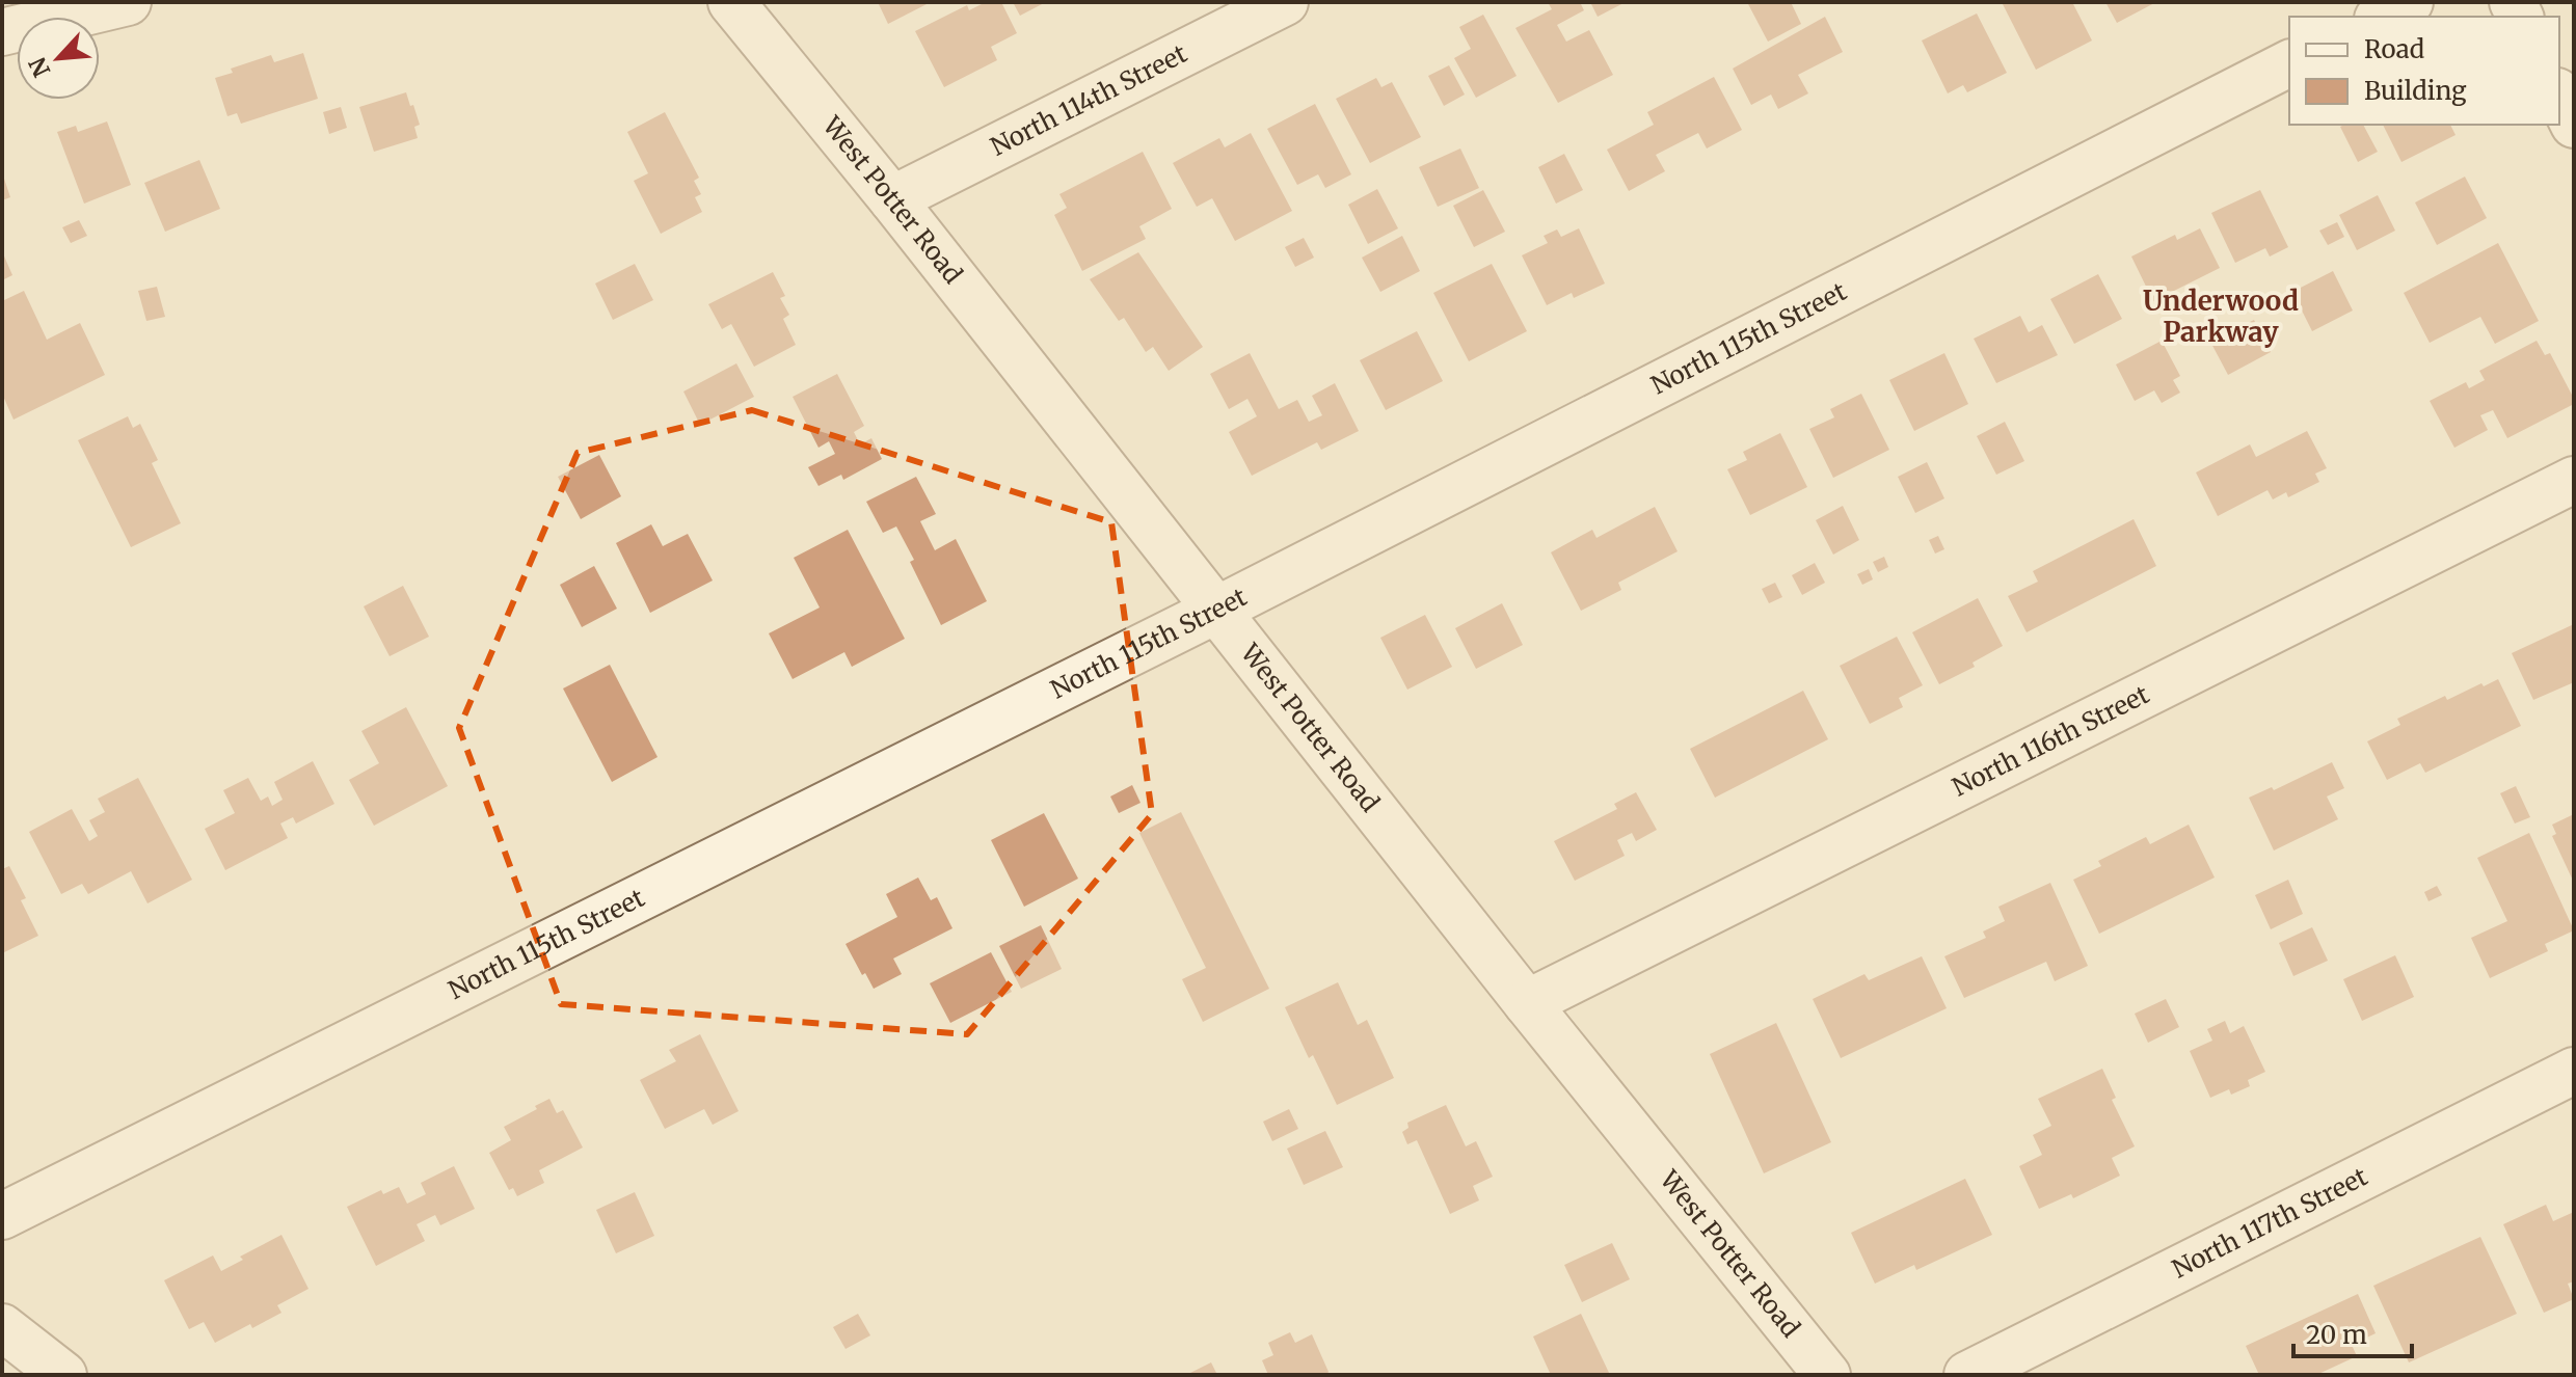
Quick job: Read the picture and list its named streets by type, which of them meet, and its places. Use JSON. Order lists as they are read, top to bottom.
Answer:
{
  "streets": {
    "street": [
      "North 114th Street",
      "West Potter Road",
      "North 115th Street",
      "North 116th Street",
      "North 117th Street"
    ]
  },
  "crossings": [
    ["North 114th Street", "West Potter Road"],
    ["West Potter Road", "North 115th Street"],
    ["West Potter Road", "North 116th Street"]
  ],
  "districts": ["Underwood Parkway"],
  "legend": ["Road", "Building"],
  "scale_bar": "20 m",
  "north": "bottom left"
}
